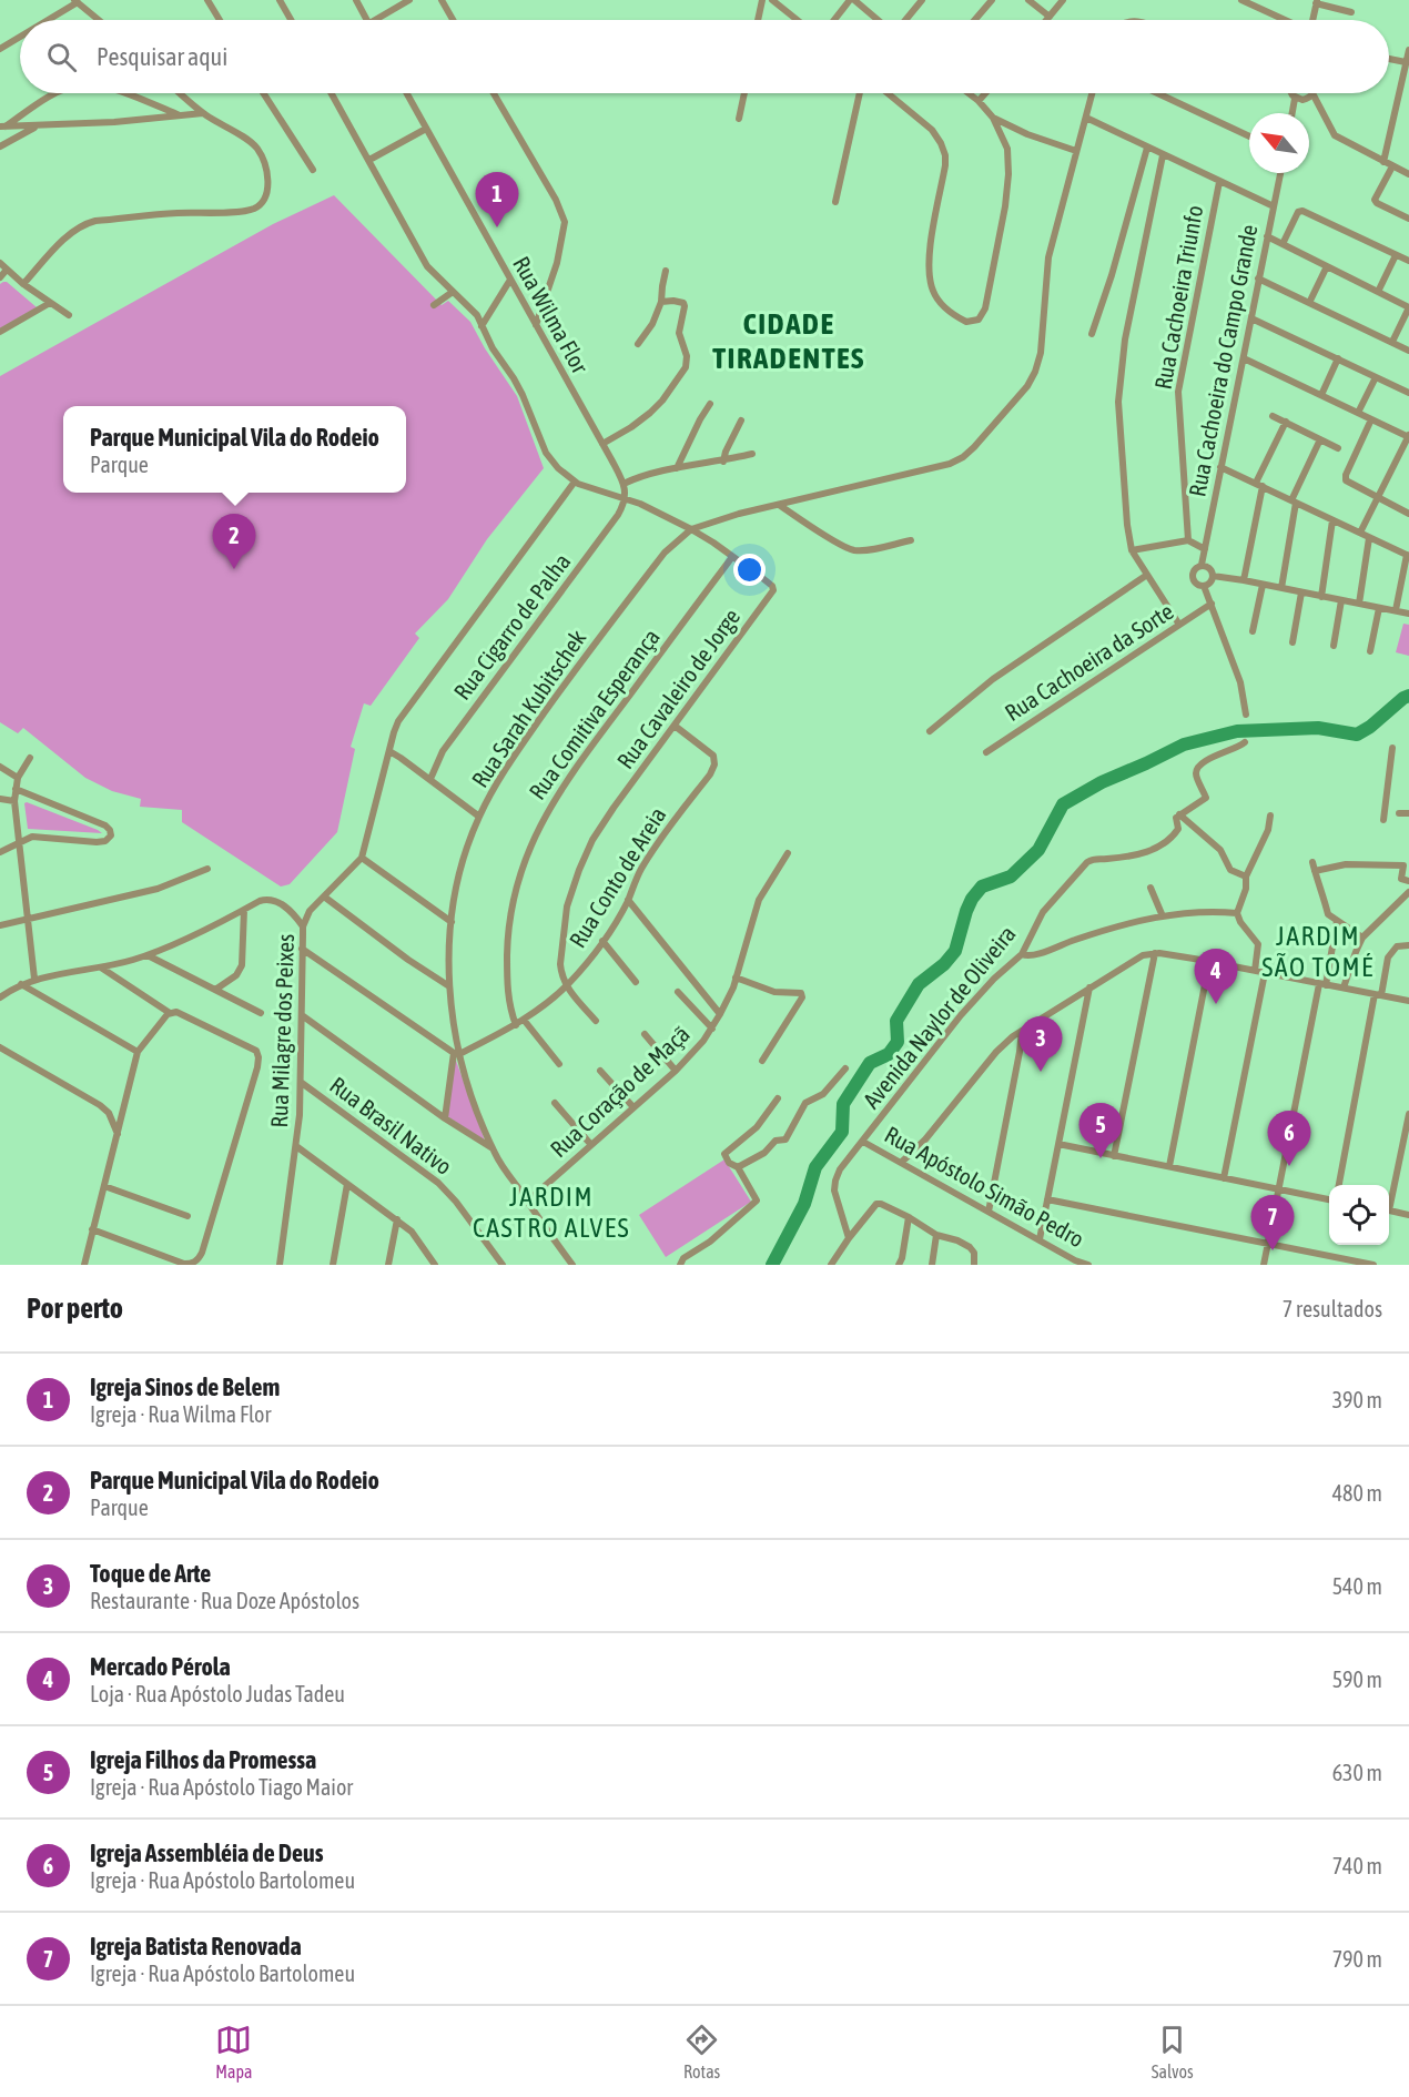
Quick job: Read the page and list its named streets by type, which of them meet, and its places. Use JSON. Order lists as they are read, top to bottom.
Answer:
{
  "streets": {
    "street": [
      "Rua Cachoeira Triunfo",
      "Rua Wilma Flor",
      "Rua Cachoeira do Campo Grande",
      "Rua Cigarro de Palha",
      "Rua Cachoeira da Sorte",
      "Rua Cavaleiro de Jorge",
      "Rua Sarah Kubitschek",
      "Rua Comitiva Esperança",
      "Rua Conto de Areia",
      "Avenida Naylor de Oliveira",
      "Rua Milagre dos Peixes",
      "Rua Coração de Maçã",
      "Rua Brasil Nativo",
      "Rua Apóstolo Simão Pedro"
    ]
  },
  "crossings": [
    ["Rua Wilma Flor", "Rua Cigarro de Palha"],
    ["Rua Wilma Flor", "Rua Cavaleiro de Jorge"],
    ["Rua Cigarro de Palha", "Rua Cavaleiro de Jorge"],
    ["Rua Cavaleiro de Jorge", "Rua Sarah Kubitschek"],
    ["Rua Cavaleiro de Jorge", "Rua Comitiva Esperança"],
    ["Rua Cavaleiro de Jorge", "Rua Conto de Areia"],
    ["Rua Cavaleiro de Jorge", "Rua Milagre dos Peixes"],
    ["Rua Sarah Kubitschek", "Rua Conto de Areia"],
    ["Rua Sarah Kubitschek", "Rua Coração de Maçã"],
    ["Rua Comitiva Esperança", "Rua Conto de Areia"],
    ["Avenida Naylor de Oliveira", "Rua Apóstolo Simão Pedro"],
    ["Rua Milagre dos Peixes", "Rua Brasil Nativo"]
  ],
  "districts": ["CIDADE TIRADENTES", "JARDIM SÃO TOMÉ", "JARDIM CASTRO ALVES"],
  "north": "top left",
  "page": {
    "search": "Pesquisar aqui",
    "pins": [
      "1",
      "2",
      "4",
      "3",
      "5",
      "6",
      "7"
    ],
    "popup": ["Parque Municipal Vila do Rodeio", "Parque"],
    "heading": ["Por perto", "7 resultados"],
    "list": [
      {
        "mark": "1",
        "name": "Igreja Sinos de Belem",
        "note": "Igreja · Rua Wilma Flor",
        "value": "390 m"
      },
      {
        "mark": "2",
        "name": "Parque Municipal Vila do Rodeio",
        "note": "Parque",
        "value": "480 m"
      },
      {
        "mark": "3",
        "name": "Toque de Arte",
        "note": "Restaurante · Rua Doze Apóstolos",
        "value": "540 m"
      },
      {
        "mark": "4",
        "name": "Mercado Pérola",
        "note": "Loja · Rua Apóstolo Judas Tadeu",
        "value": "590 m"
      },
      {
        "mark": "5",
        "name": "Igreja Filhos da Promessa",
        "note": "Igreja · Rua Apóstolo Tiago Maior",
        "value": "630 m"
      },
      {
        "mark": "6",
        "name": "Igreja Assembléia de Deus",
        "note": "Igreja · Rua Apóstolo Bartolomeu",
        "value": "740 m"
      },
      {
        "mark": "7",
        "name": "Igreja Batista Renovada",
        "note": "Igreja · Rua Apóstolo Bartolomeu",
        "value": "790 m"
      }
    ],
    "nav": ["Mapa", "Rotas", "Salvos"]
  }
}
